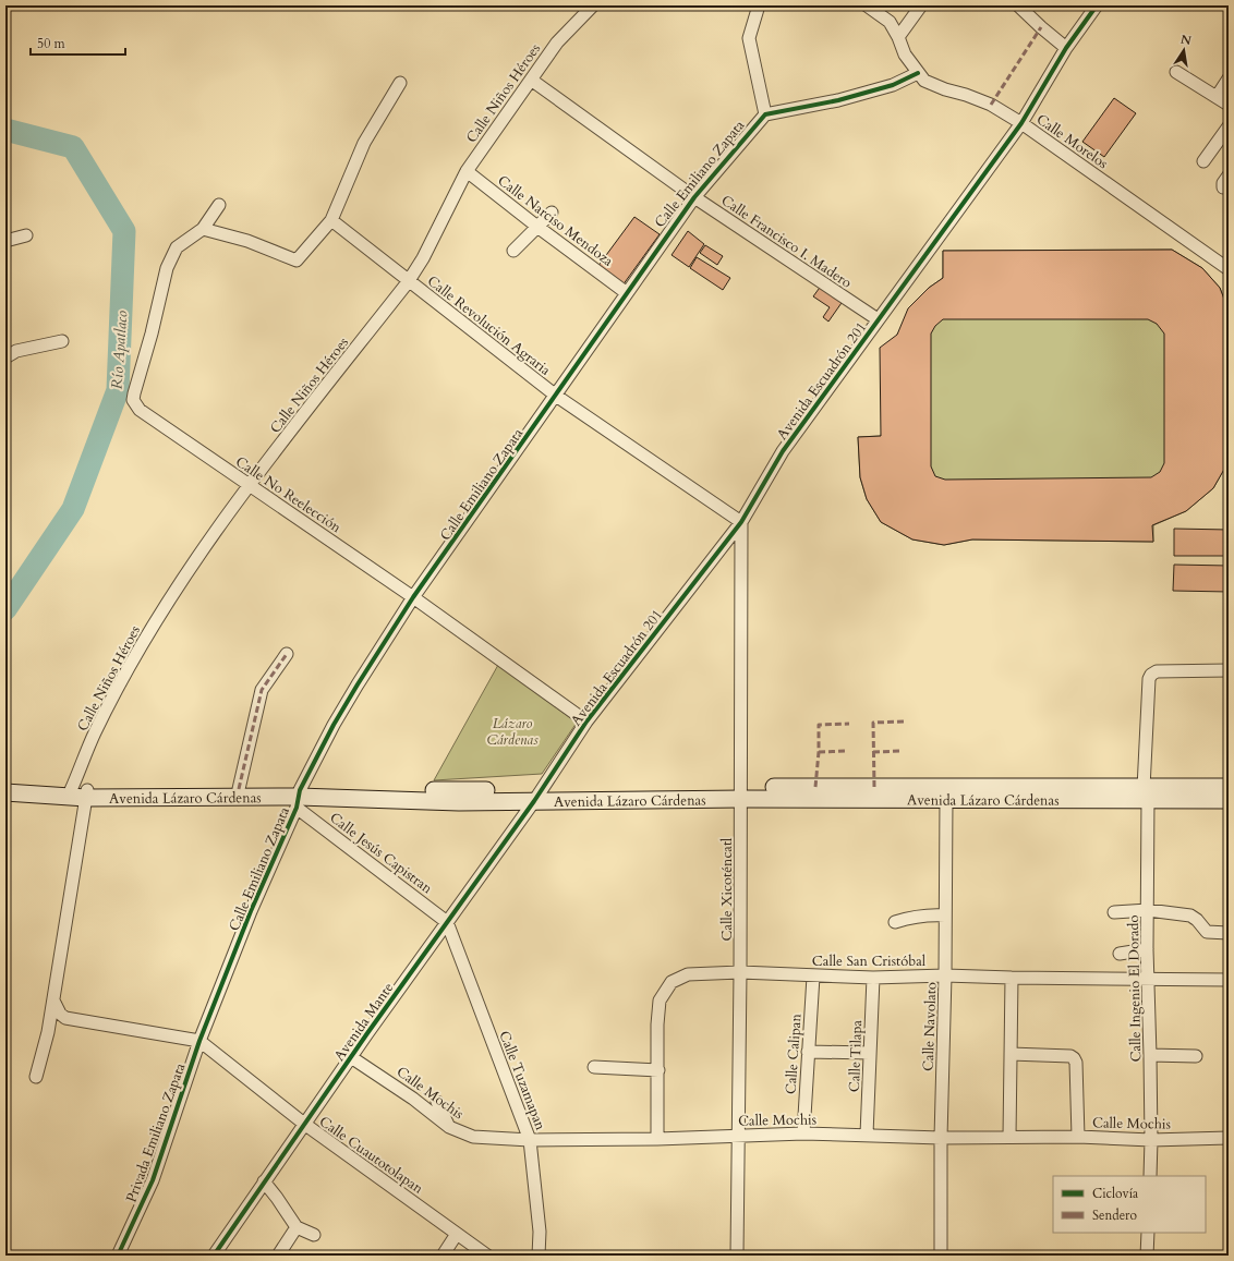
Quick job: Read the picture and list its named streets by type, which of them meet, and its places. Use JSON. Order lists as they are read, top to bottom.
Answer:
{
  "streets": {
    "main road": ["Avenida Lázaro Cárdenas"],
    "street": [
      "Calle Niños Héroes",
      "Calle Morelos",
      "Calle Emiliano Zapata",
      "Calle Narciso Mendoza",
      "Calle Francisco I. Madero",
      "Calle Revolución Agraria",
      "Avenida Escuadrón 201",
      "Calle No Reelección",
      "Calle Jesús Capistran",
      "Calle Xicoténcatl",
      "Calle San Cristóbal",
      "Calle Ingenio El Dorado",
      "Avenida Mante",
      "Calle Navolato",
      "Calle Calipan",
      "Calle Tilapa",
      "Calle Tuzamapan",
      "Calle Mochis",
      "Privada Emiliano Zapata",
      "Calle Cuautotolapan"
    ]
  },
  "crossings": [
    ["Calle Niños Héroes", "Calle Narciso Mendoza"],
    ["Calle Niños Héroes", "Calle Francisco I. Madero"],
    ["Calle Niños Héroes", "Calle Revolución Agraria"],
    ["Calle Niños Héroes", "Calle No Reelección"],
    ["Calle Niños Héroes", "Avenida Lázaro Cárdenas"],
    ["Calle Niños Héroes", "Calle Cuautotolapan"],
    ["Calle Morelos", "Avenida Escuadrón 201"],
    ["Calle Emiliano Zapata", "Calle Narciso Mendoza"],
    ["Calle Emiliano Zapata", "Calle Francisco I. Madero"],
    ["Calle Emiliano Zapata", "Calle Revolución Agraria"],
    ["Calle Emiliano Zapata", "Calle No Reelección"],
    ["Calle Emiliano Zapata", "Avenida Lázaro Cárdenas"],
    ["Calle Emiliano Zapata", "Calle Jesús Capistran"],
    ["Calle Emiliano Zapata", "Privada Emiliano Zapata"],
    ["Calle Emiliano Zapata", "Calle Cuautotolapan"],
    ["Calle Francisco I. Madero", "Avenida Escuadrón 201"],
    ["Calle Revolución Agraria", "Avenida Escuadrón 201"],
    ["Calle Revolución Agraria", "Calle Xicoténcatl"],
    ["Avenida Escuadrón 201", "Calle No Reelección"],
    ["Avenida Escuadrón 201", "Avenida Lázaro Cárdenas"],
    ["Avenida Escuadrón 201", "Calle Xicoténcatl"],
    ["Avenida Escuadrón 201", "Avenida Mante"],
    ["Avenida Lázaro Cárdenas", "Calle Jesús Capistran"],
    ["Avenida Lázaro Cárdenas", "Calle Xicoténcatl"],
    ["Avenida Lázaro Cárdenas", "Calle Ingenio El Dorado"],
    ["Avenida Lázaro Cárdenas", "Avenida Mante"],
    ["Avenida Lázaro Cárdenas", "Calle Navolato"],
    ["Calle Jesús Capistran", "Avenida Mante"],
    ["Calle Jesús Capistran", "Calle Tuzamapan"],
    ["Calle Xicoténcatl", "Calle San Cristóbal"],
    ["Calle Xicoténcatl", "Calle Mochis"],
    ["Calle San Cristóbal", "Calle Ingenio El Dorado"],
    ["Calle San Cristóbal", "Calle Navolato"],
    ["Calle San Cristóbal", "Calle Calipan"],
    ["Calle San Cristóbal", "Calle Tilapa"],
    ["Calle San Cristóbal", "Calle Mochis"],
    ["Calle Ingenio El Dorado", "Calle Mochis"],
    ["Avenida Mante", "Calle Tuzamapan"],
    ["Avenida Mante", "Calle Mochis"],
    ["Avenida Mante", "Calle Cuautotolapan"],
    ["Calle Navolato", "Calle Mochis"],
    ["Calle Calipan", "Calle Mochis"],
    ["Calle Tilapa", "Calle Mochis"],
    ["Calle Tuzamapan", "Calle Mochis"],
    ["Privada Emiliano Zapata", "Calle Cuautotolapan"]
  ],
  "water": ["Río Apatlaco"],
  "parks": ["Lázaro Cárdenas"],
  "legend": ["Ciclovía", "Sendero"],
  "scale_bar": "50 m",
  "north": "top"
}
